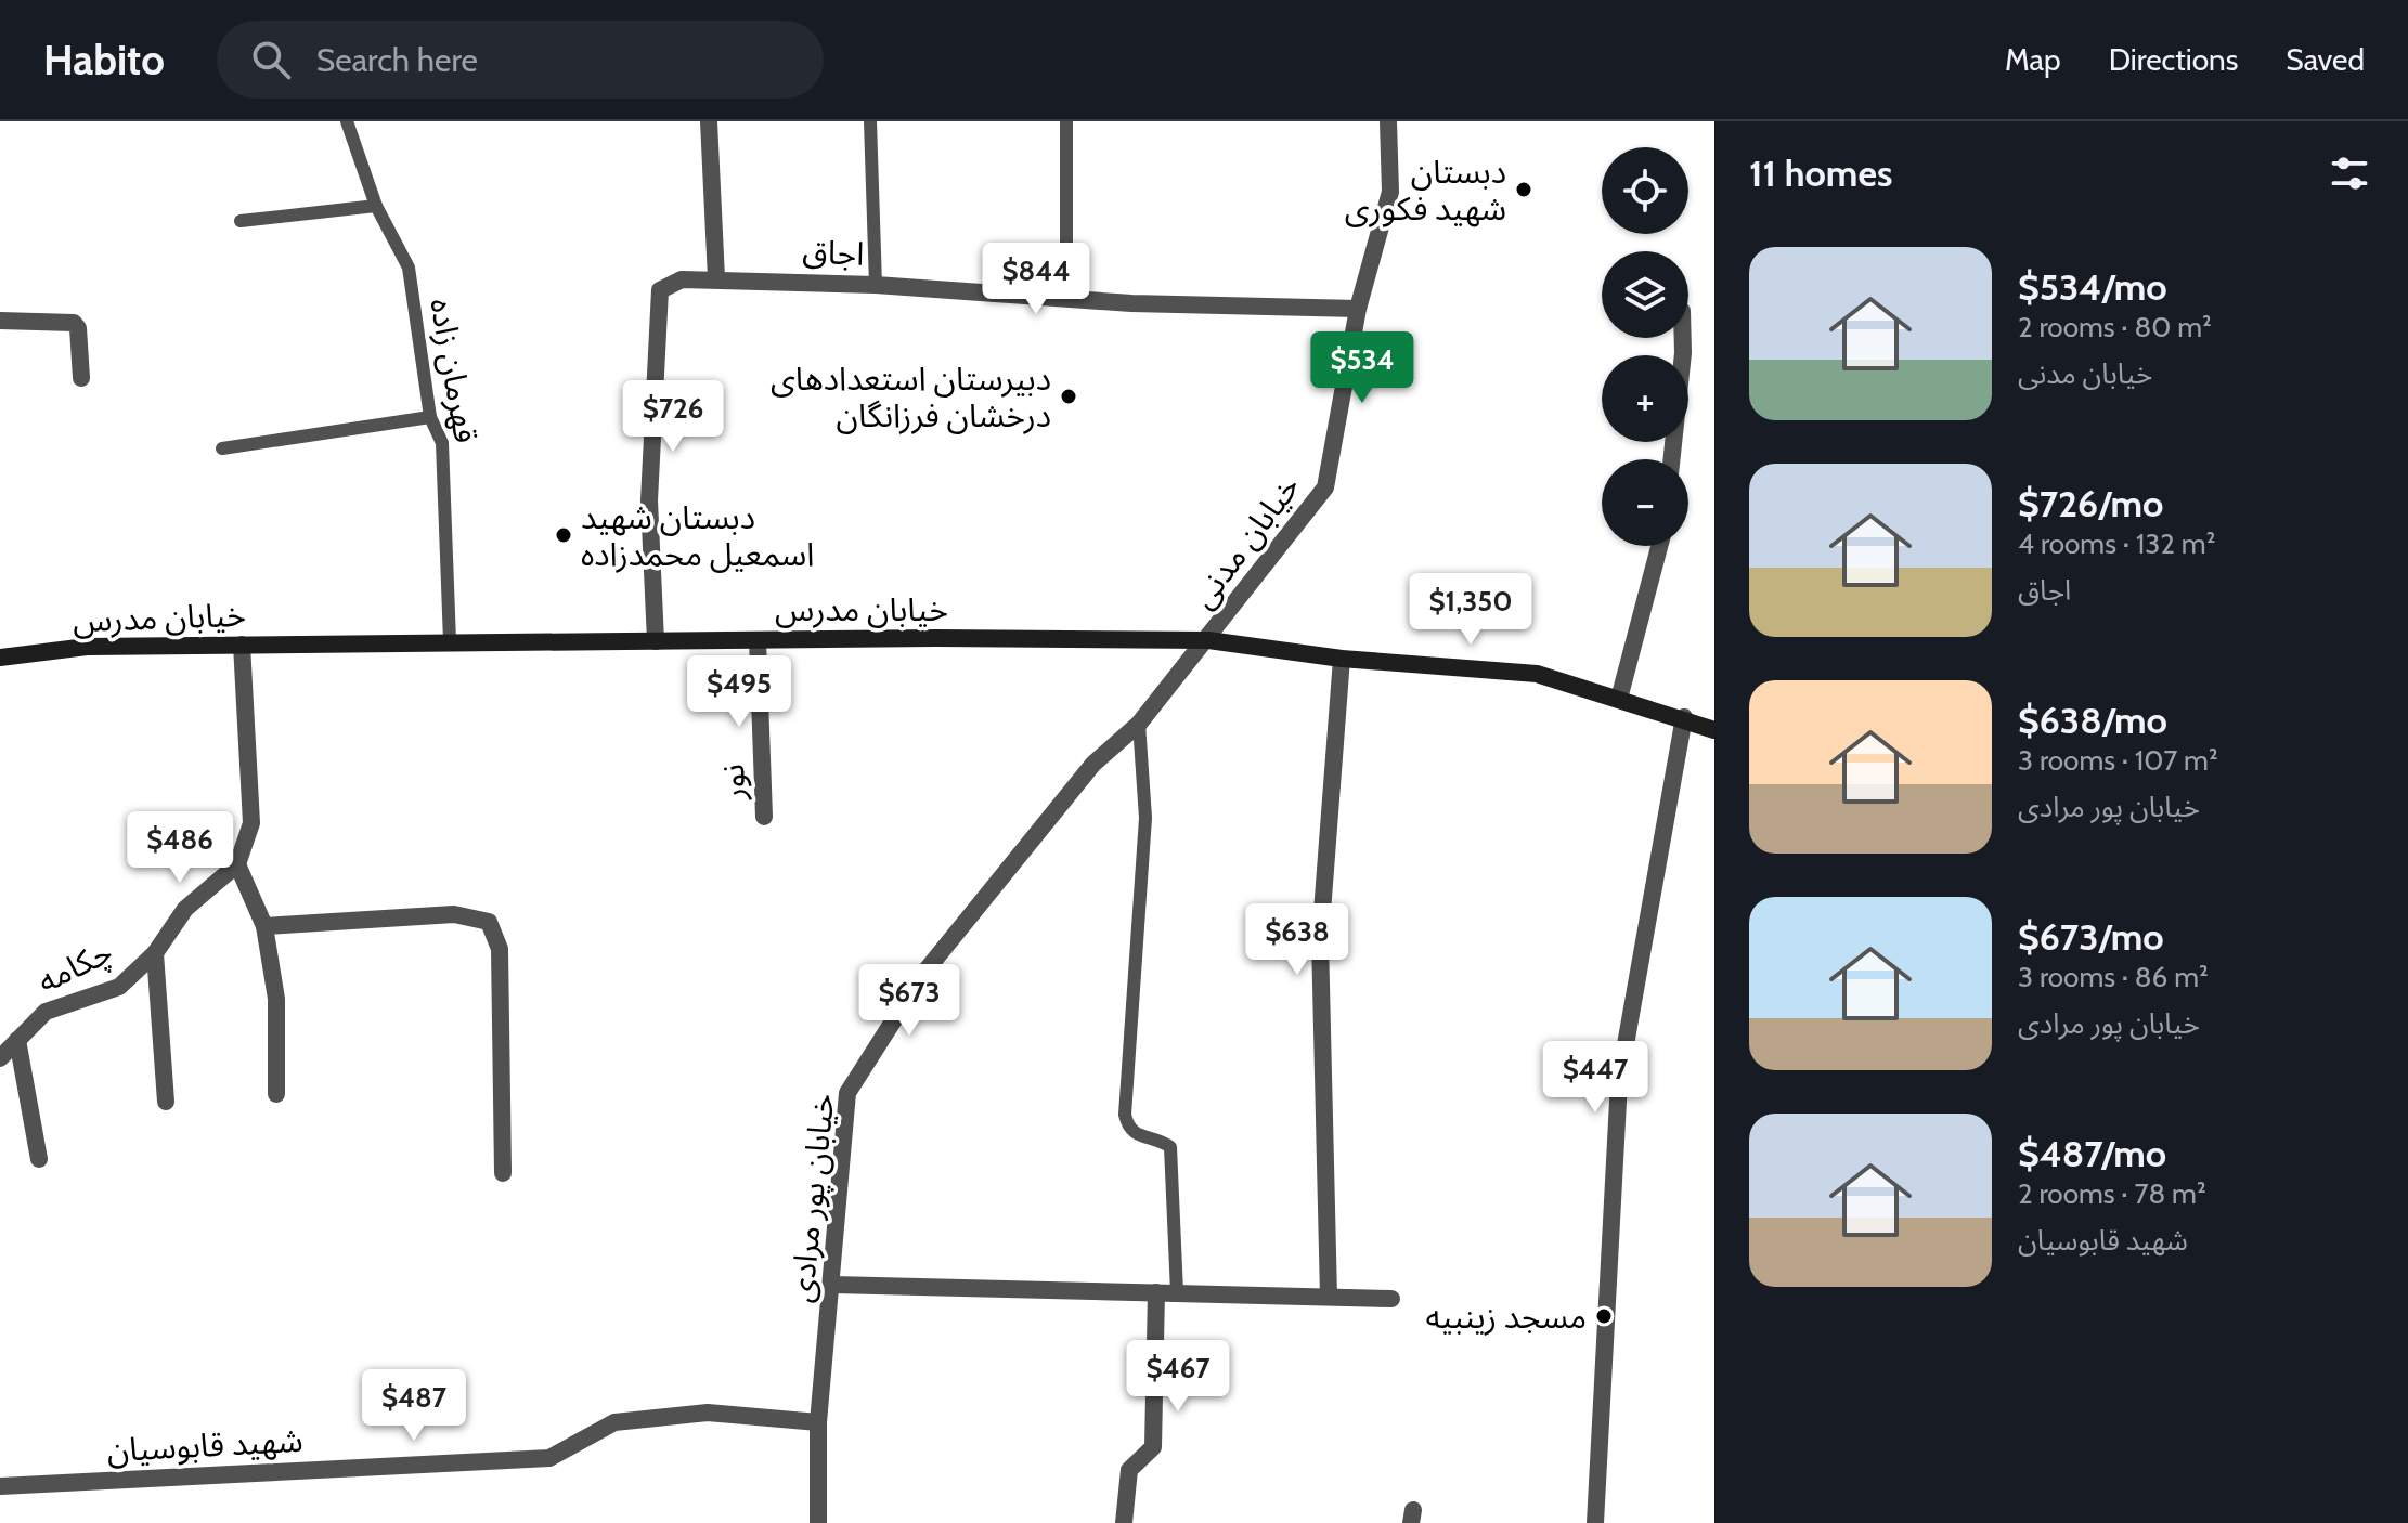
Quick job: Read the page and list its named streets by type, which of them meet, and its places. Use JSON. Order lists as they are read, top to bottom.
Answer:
{
  "streets": {
    "main road": ["خیابان مدرس"],
    "street": [
      "اجاق",
      "خیابان مدنی",
      "نور",
      "چکامه",
      "خیابان پور مرادی",
      "شهید قابوسیان"
    ],
    "lane": ["قهرمان زاده"]
  },
  "crossings": [
    ["اجاق", "خیابان مدنی"],
    ["اجاق", "خیابان مدرس"],
    ["قهرمان زاده", "خیابان مدرس"],
    ["خیابان مدنی", "خیابان مدرس"],
    ["خیابان مدنی", "خیابان پور مرادی"],
    ["خیابان مدرس", "نور"],
    ["خیابان مدرس", "خیابان پور مرادی"],
    ["خیابان پور مرادی", "شهید قابوسیان"]
  ],
  "places": [
    "دبستان شهید فکوری",
    "دبیرستان استعدادهای درخشان فرزانگان",
    "دبستان شهید اسمعیل محمدزاده",
    "مسجد زینبیه"
  ],
  "page": {
    "header": "Habito",
    "search": "Search here",
    "nav": ["Map", "Directions", "Saved"],
    "heading": "11 homes",
    "map_buttons": ["+", "−"],
    "list": [
      {
        "name": "$534/mo",
        "note": "2 rooms · 80 m² · خیابان مدنی"
      },
      {
        "name": "$726/mo",
        "note": "4 rooms · 132 m² · اجاق"
      },
      {
        "name": "$638/mo",
        "note": "3 rooms · 107 m² · خیابان پور مرادی"
      },
      {
        "name": "$673/mo",
        "note": "3 rooms · 86 m² · خیابان پور مرادی"
      },
      {
        "name": "$487/mo",
        "note": "2 rooms · 78 m² · شهید قابوسیان"
      }
    ],
    "price": [
      "$844",
      "$534",
      "$726",
      "$1,350",
      "$495",
      "$486",
      "$638",
      "$673",
      "$447",
      "$467",
      "$487"
    ]
  }
}
